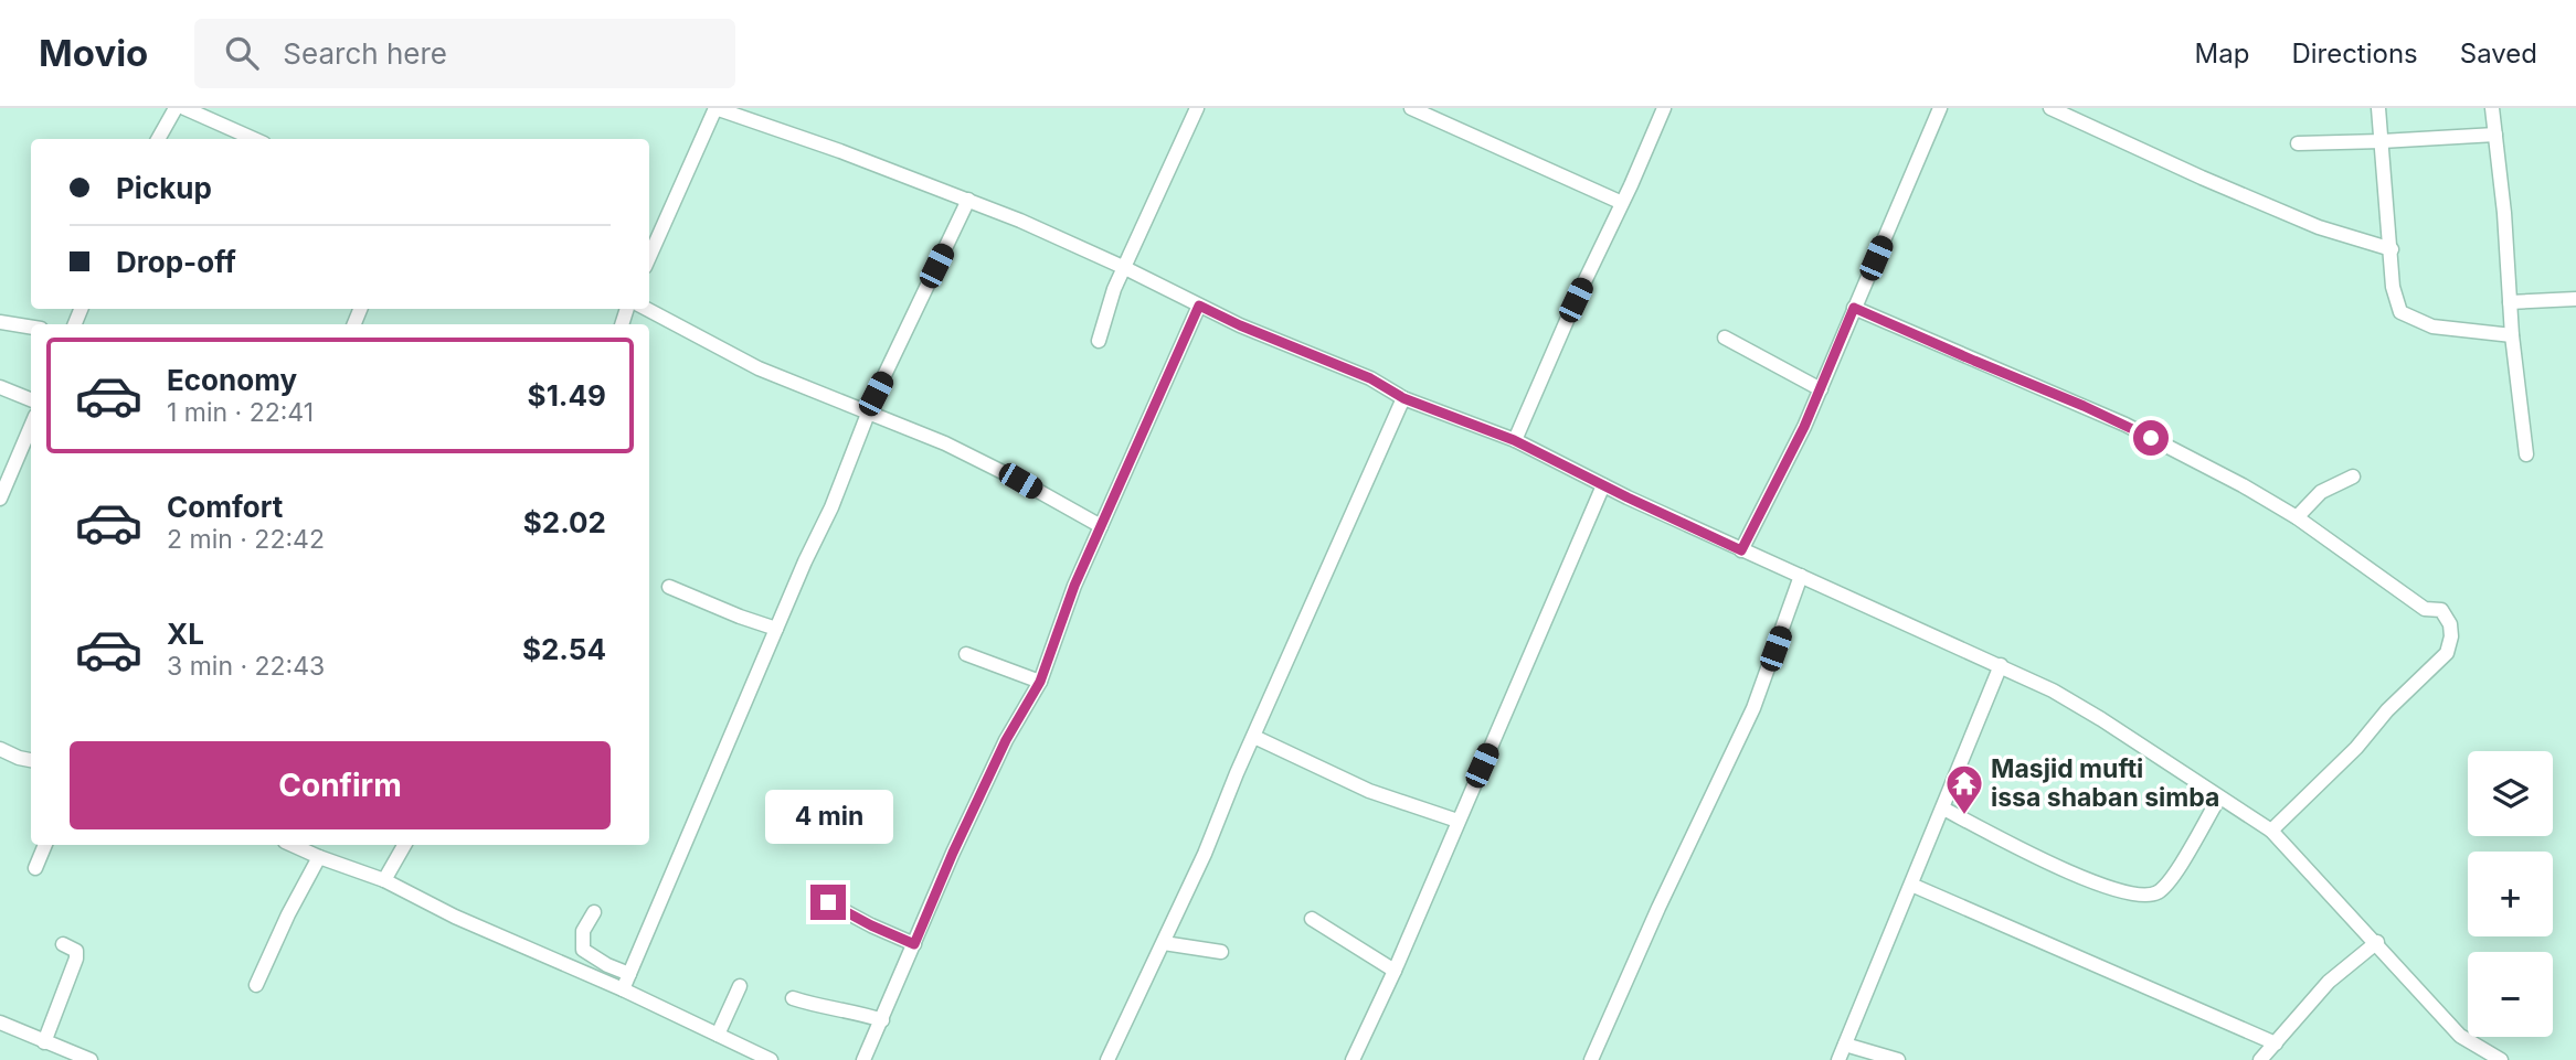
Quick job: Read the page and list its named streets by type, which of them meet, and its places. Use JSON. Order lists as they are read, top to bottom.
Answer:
{
  "places": {
    "temple": ["Masjid mufti issa shaban simba"]
  },
  "page": {
    "header": "Movio",
    "search": "Search here",
    "nav": ["Map", "Directions", "Saved"],
    "banner": ["Pickup", "Drop-off"],
    "list": [
      {
        "name": "Economy",
        "note": "1 min · 22:41",
        "value": "$1.49"
      },
      {
        "name": "Comfort",
        "note": "2 min · 22:42",
        "value": "$2.02"
      },
      {
        "name": "XL",
        "note": "3 min · 22:43",
        "value": "$2.54"
      }
    ],
    "buttons": "Confirm",
    "map_buttons": ["+", "−"],
    "bubble": "4 min"
  }
}
